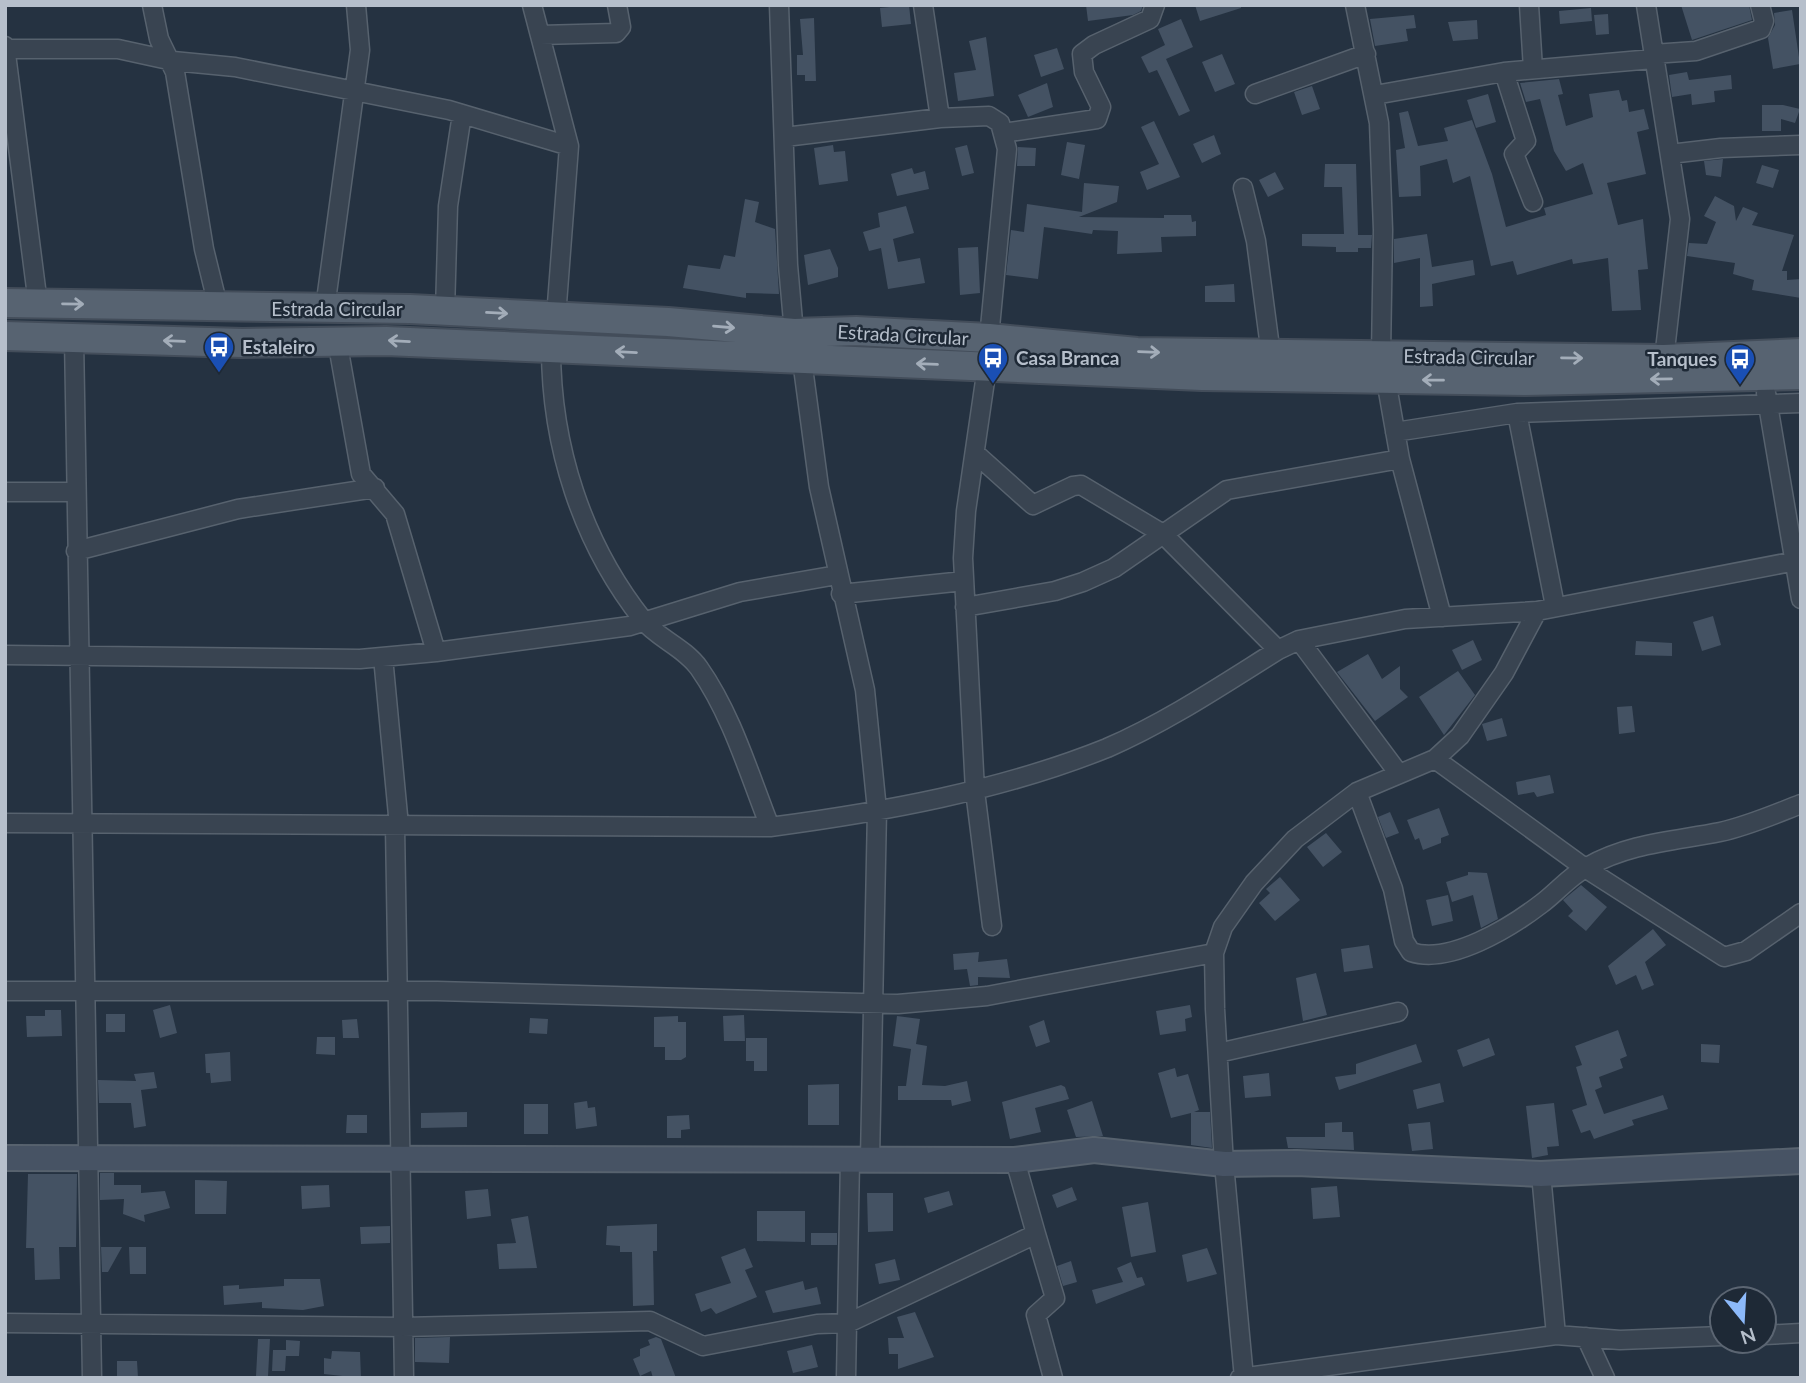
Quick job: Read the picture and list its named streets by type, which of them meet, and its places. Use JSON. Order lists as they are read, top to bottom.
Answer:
{
  "streets": {
    "main road": ["Estrada Circular"]
  },
  "places": {
    "bus stop": ["Estaleiro", "Casa Branca", "Tanques"]
  },
  "north": "bottom"
}
